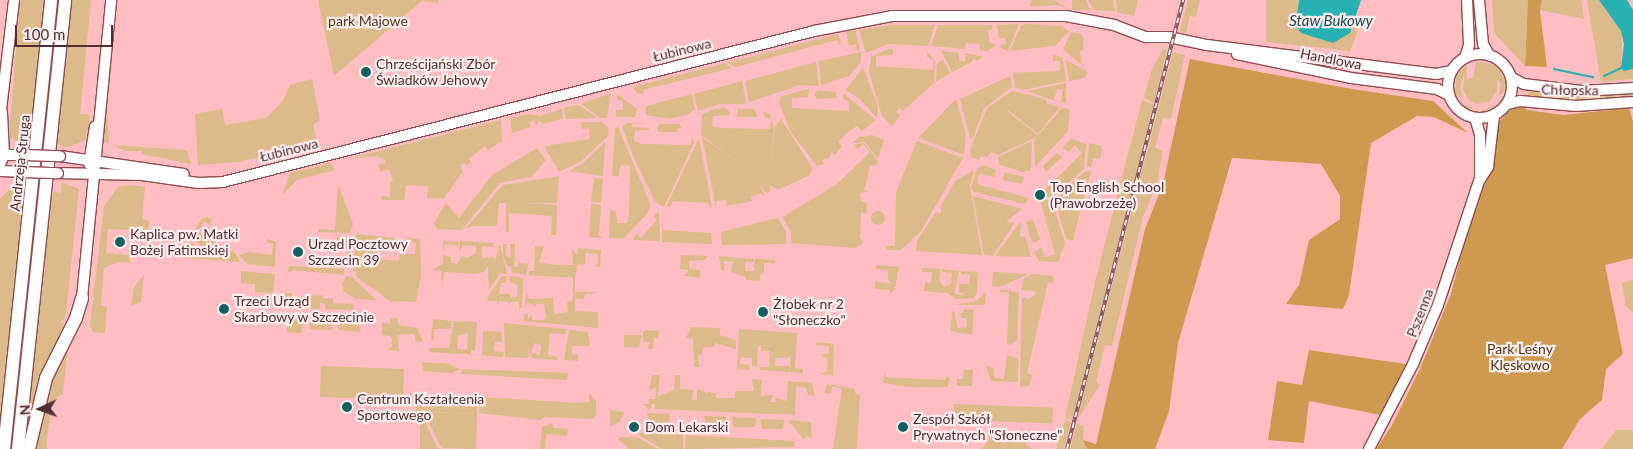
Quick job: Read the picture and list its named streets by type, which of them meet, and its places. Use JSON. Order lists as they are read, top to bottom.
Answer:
{
  "streets": {
    "main road": ["Andrzeja Struga"],
    "street": [
      "Łubinowa",
      "Handlowa",
      "Chłopska",
      "Pszenna"
    ]
  },
  "crossings": [
    ["Łubinowa", "Handlowa"],
    ["Łubinowa", "Andrzeja Struga"],
    ["Handlowa", "Chłopska"],
    ["Handlowa", "Pszenna"],
    ["Chłopska", "Pszenna"]
  ],
  "water": ["Staw Bukowy"],
  "parks": ["park Majowe", "Park Leśny Klęskowo"],
  "places": [
    "Chrześcijański Zbór Świadków Jehowy",
    "Top English School (Prawobrzeże)",
    "Kaplica pw. Matki Bożej Fatimskiej",
    "Urząd Pocztowy Szczecin 39",
    "Trzeci Urząd Skarbowy w Szczecinie",
    "Żłobek nr 2 \"Słoneczko\"",
    "Centrum Kształcenia Sportowego",
    "Dom Lekarski",
    "Zespół Szkół Prywatnych \"Słoneczne\""
  ],
  "scale_bar": "100 m",
  "north": "left"
}
